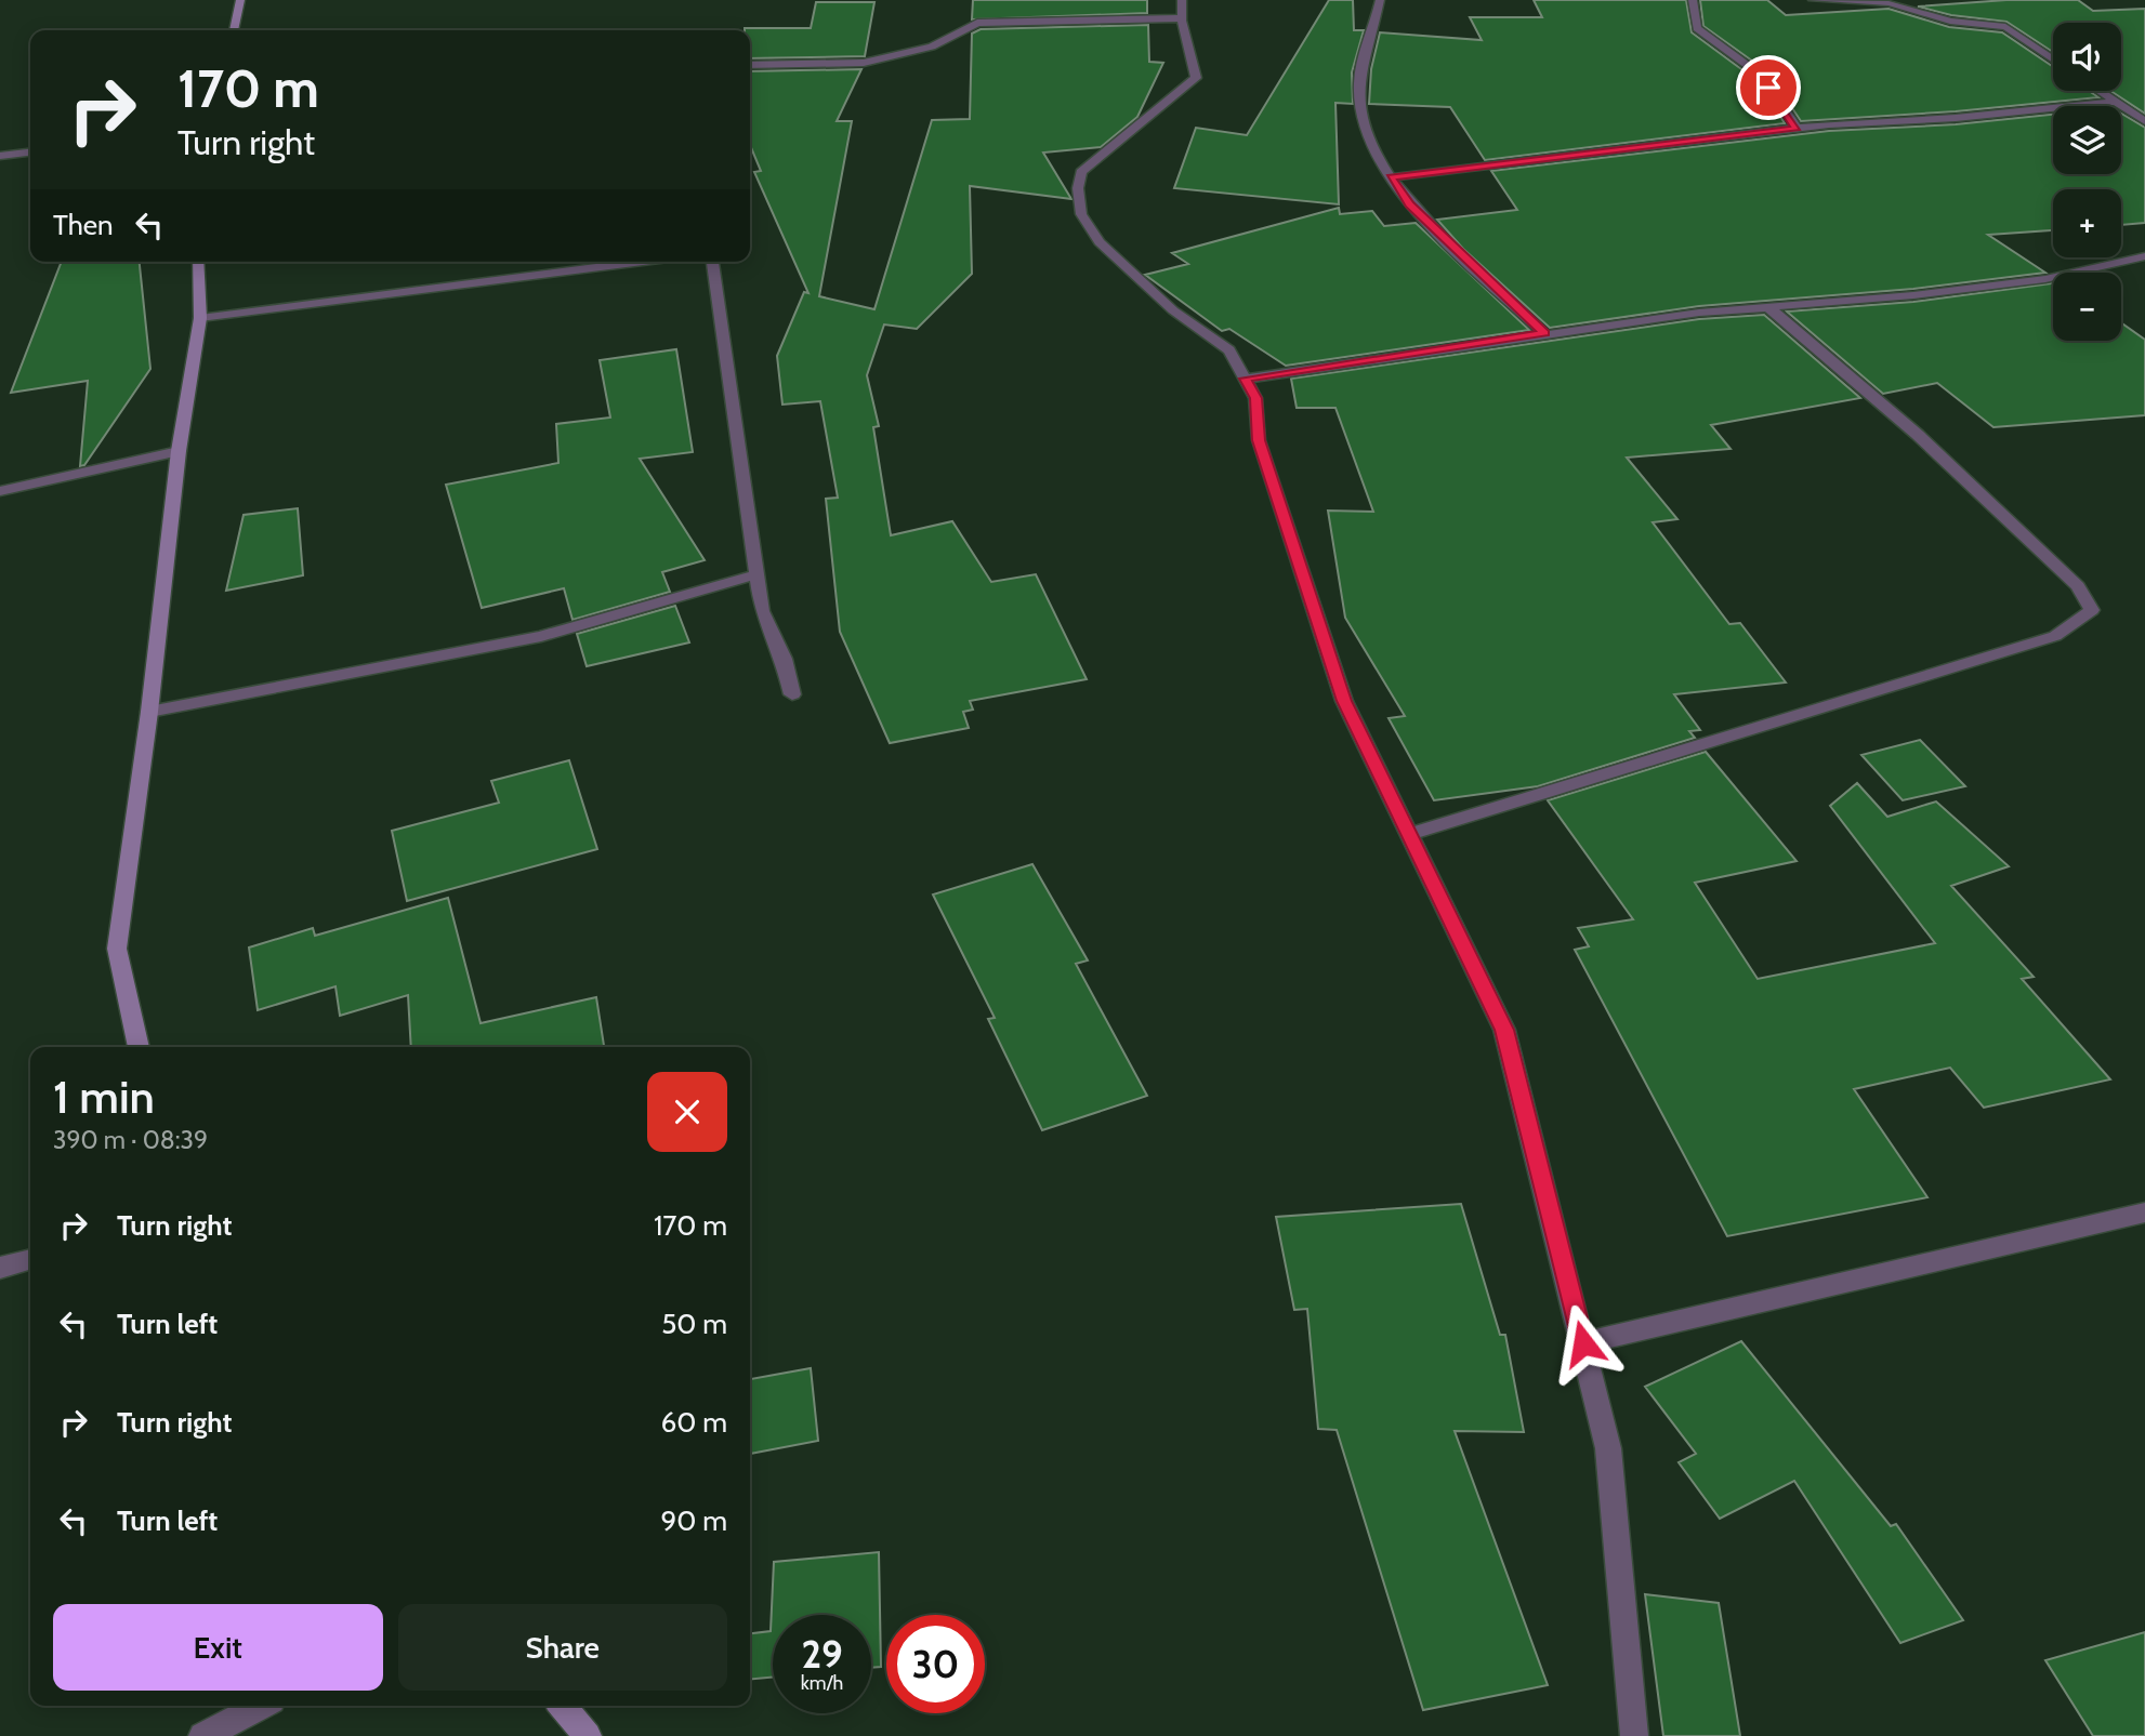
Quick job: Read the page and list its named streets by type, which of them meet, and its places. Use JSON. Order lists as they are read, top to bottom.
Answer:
{
  "page": {
    "map_buttons": ["+", "−"],
    "turn": ["170 m", "Turn right"],
    "then": "Then",
    "heading": ["1 min", "390 m · 08:39"],
    "list": [
      {
        "name": "Turn right",
        "value": "170 m"
      },
      {
        "name": "Turn left",
        "value": "50 m"
      },
      {
        "name": "Turn right",
        "value": "60 m"
      },
      {
        "name": "Turn left",
        "value": "90 m"
      }
    ],
    "buttons": ["Exit", "Share"],
    "speed": "29 km/h",
    "limit": "30"
  }
}
